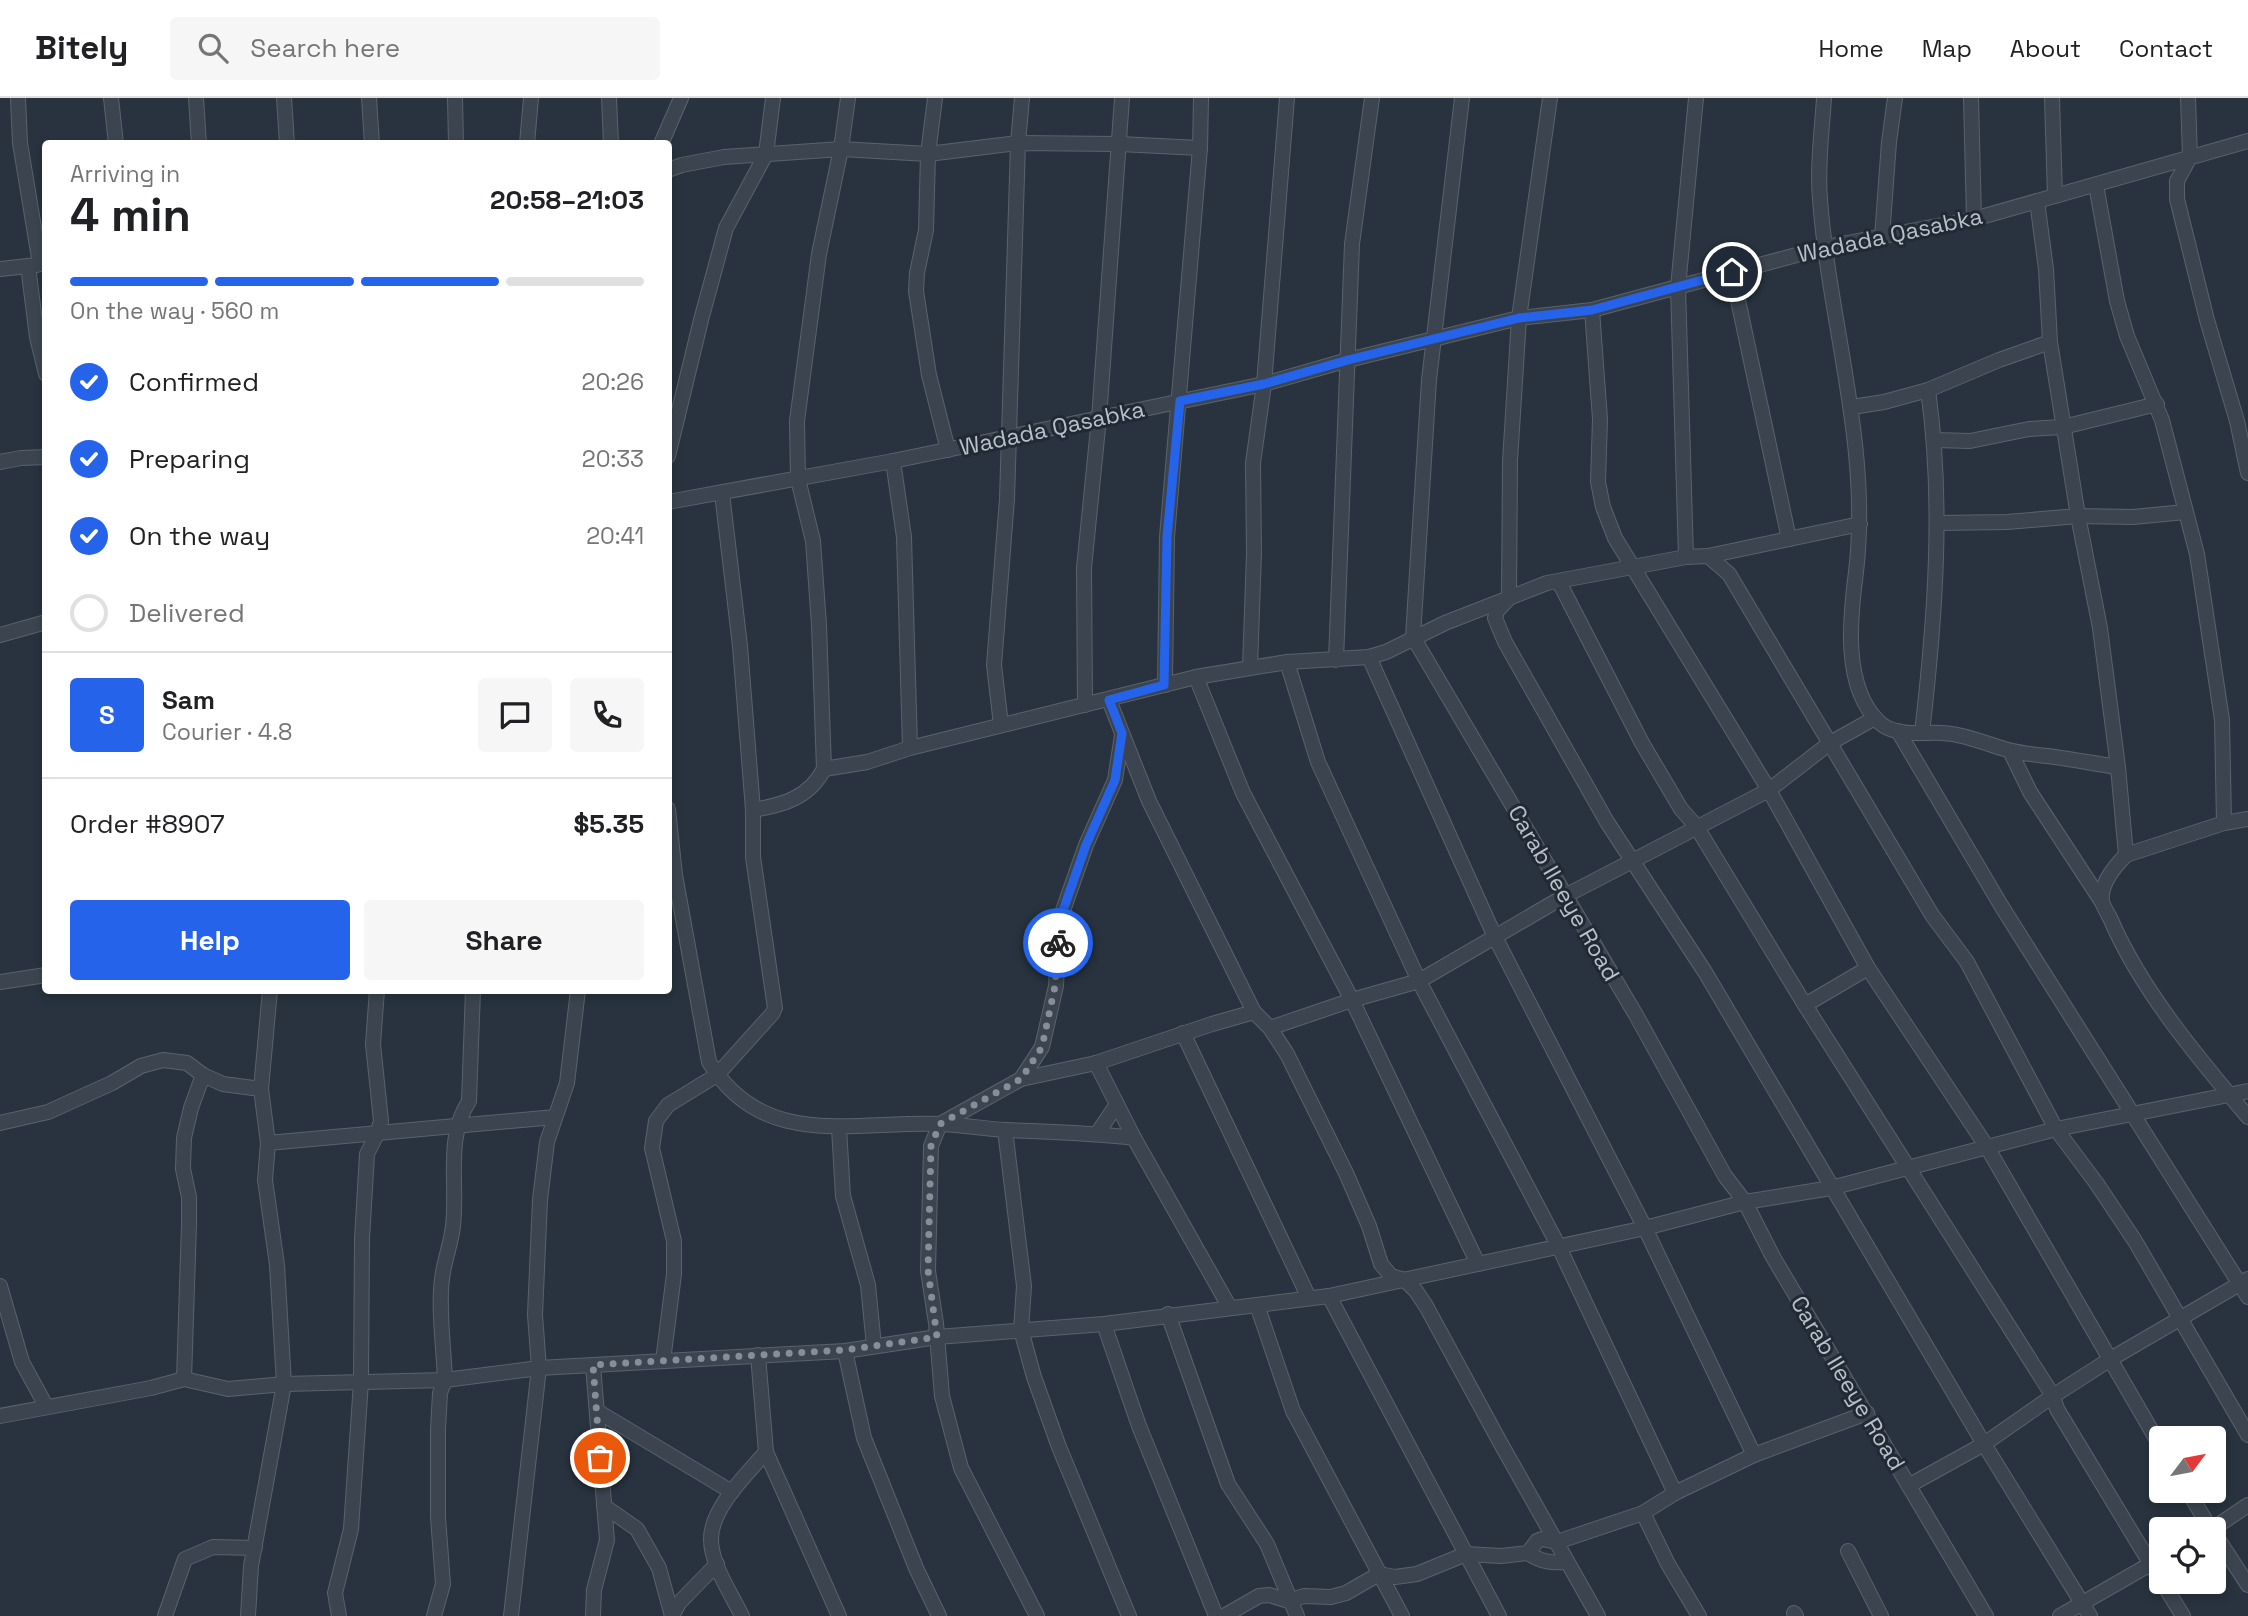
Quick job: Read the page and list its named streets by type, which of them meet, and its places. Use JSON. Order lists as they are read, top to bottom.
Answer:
{
  "streets": {
    "street": ["Wadada Qasabka", "Carab Ileeye Road"]
  },
  "north": "top right",
  "page": {
    "header": "Bitely",
    "search": "Search here",
    "nav": [
      "Home",
      "Map",
      "About",
      "Contact"
    ],
    "heading": ["4 min", "Arriving in", "20:58–21:03"],
    "panel": [
      "Sam",
      "Courier · 4.8",
      "Order #8907",
      "$5.35"
    ],
    "bar": "On the way · 560 m",
    "list": [
      ["Confirmed", "20:26"],
      ["Preparing", "20:33"],
      ["On the way", "20:41"],
      "Delivered"
    ],
    "round": "S",
    "buttons": ["Help", "Share"]
  }
}
